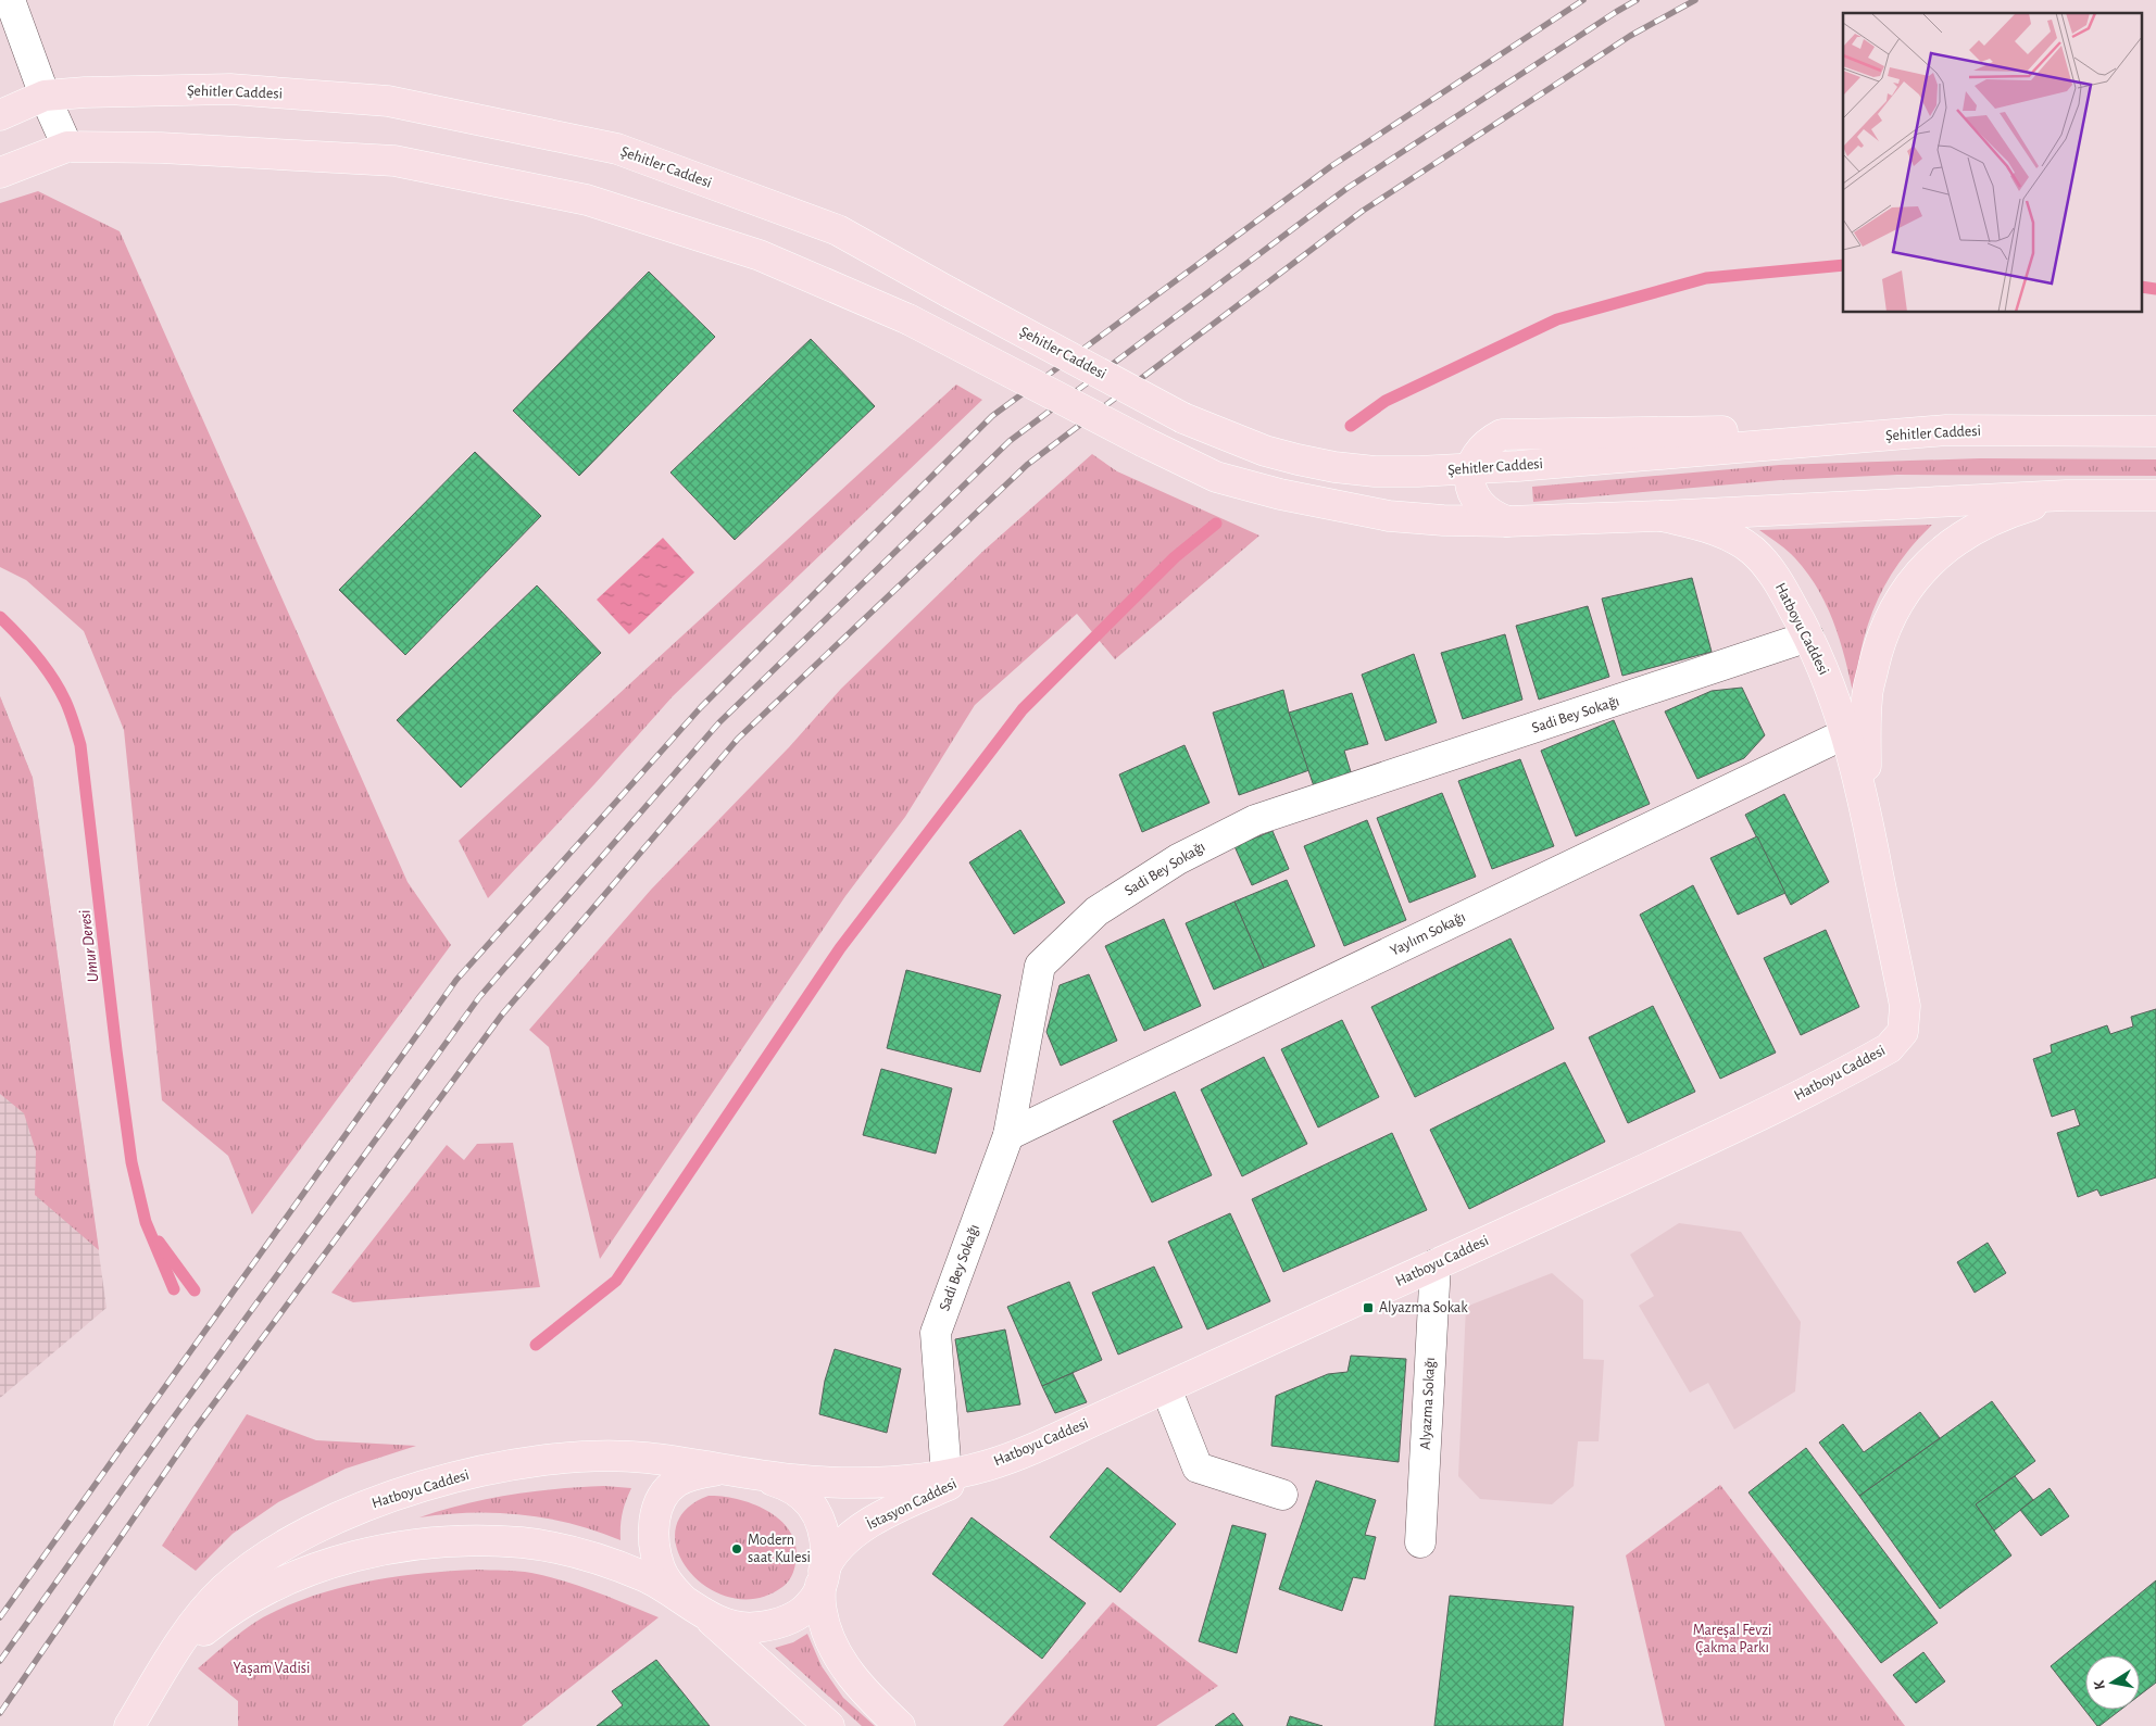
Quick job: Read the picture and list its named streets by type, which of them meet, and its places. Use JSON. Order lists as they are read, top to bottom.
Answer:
{
  "streets": {
    "main road": ["Şehitler Caddesi", "Hatboyu Caddesi", "İstasyon Caddesi"],
    "street": ["Sadi Bey Sokağı", "Yaylım Sokağı", "Alyazma Sokağı"]
  },
  "crossings": [
    ["Hatboyu Caddesi", "Sadi Bey Sokağı"],
    ["Hatboyu Caddesi", "Yaylım Sokağı"],
    ["Hatboyu Caddesi", "Alyazma Sokağı"],
    ["Hatboyu Caddesi", "İstasyon Caddesi"],
    ["Sadi Bey Sokağı", "Yaylım Sokağı"]
  ],
  "water": ["Umur Deresi"],
  "parks": ["Mareşal Fevzi Çakma Parkı", "Yaşam Vadisi"],
  "places": {
    "transit": ["Alyazma Sokak"],
    "other": ["Modern saat Kulesi"]
  },
  "north": "left"
}
